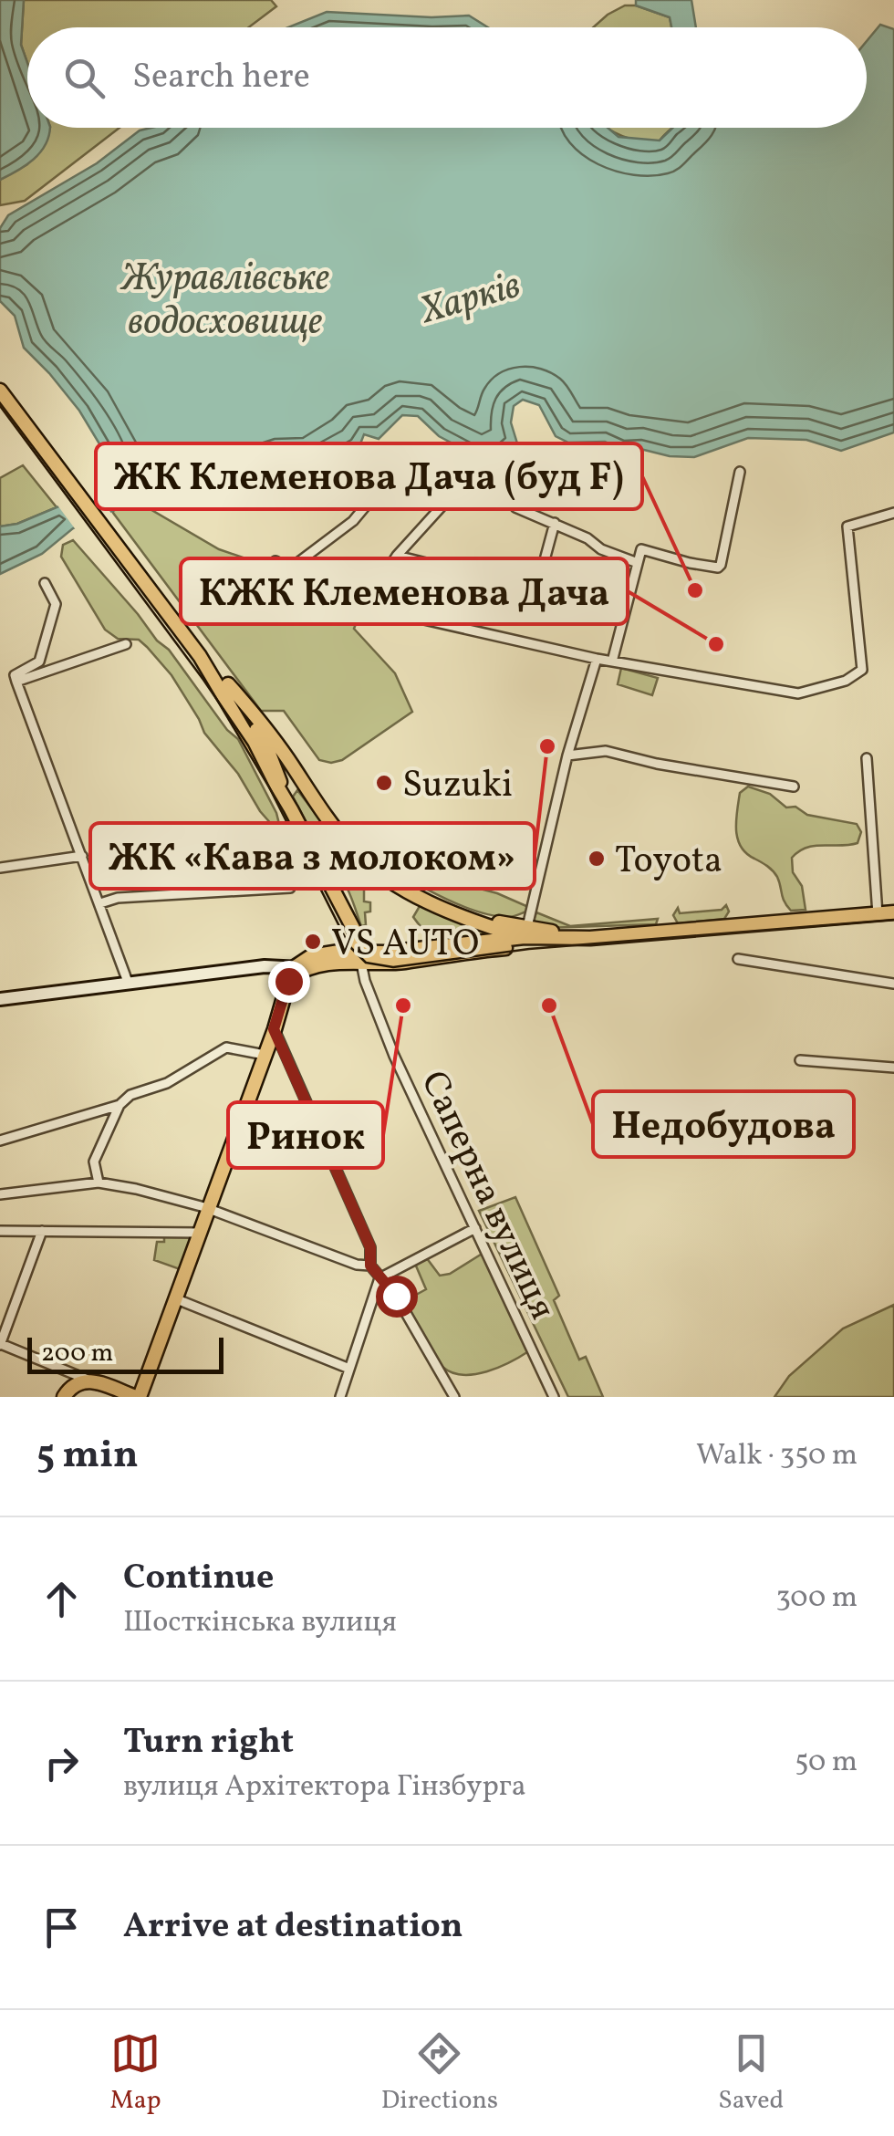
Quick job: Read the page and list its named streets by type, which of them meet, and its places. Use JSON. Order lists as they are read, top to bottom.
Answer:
{
  "streets": {
    "street": ["Саперна вулиця"]
  },
  "water": ["Журавлівське водосховище", "Харків"],
  "places": [
    "ЖК Клеменова Дача (буд F)",
    "КЖК Клеменова Дача",
    "ЖК «Кава з молоком»",
    "Suzuki",
    "Toyota",
    "VS AUTO",
    "Ринок",
    "Недобудова"
  ],
  "scale_bar": "200 m",
  "page": {
    "search": "Search here",
    "scale": "200 m",
    "heading": ["5 min", "Walk · 350 m"],
    "list": [
      ["Continue", "Шосткінська вулиця", "300 m"],
      ["Turn right", "вулиця Архітектора Гінзбурга", "50 m"],
      "Arrive at destination"
    ],
    "nav": ["Map", "Directions", "Saved"]
  }
}
